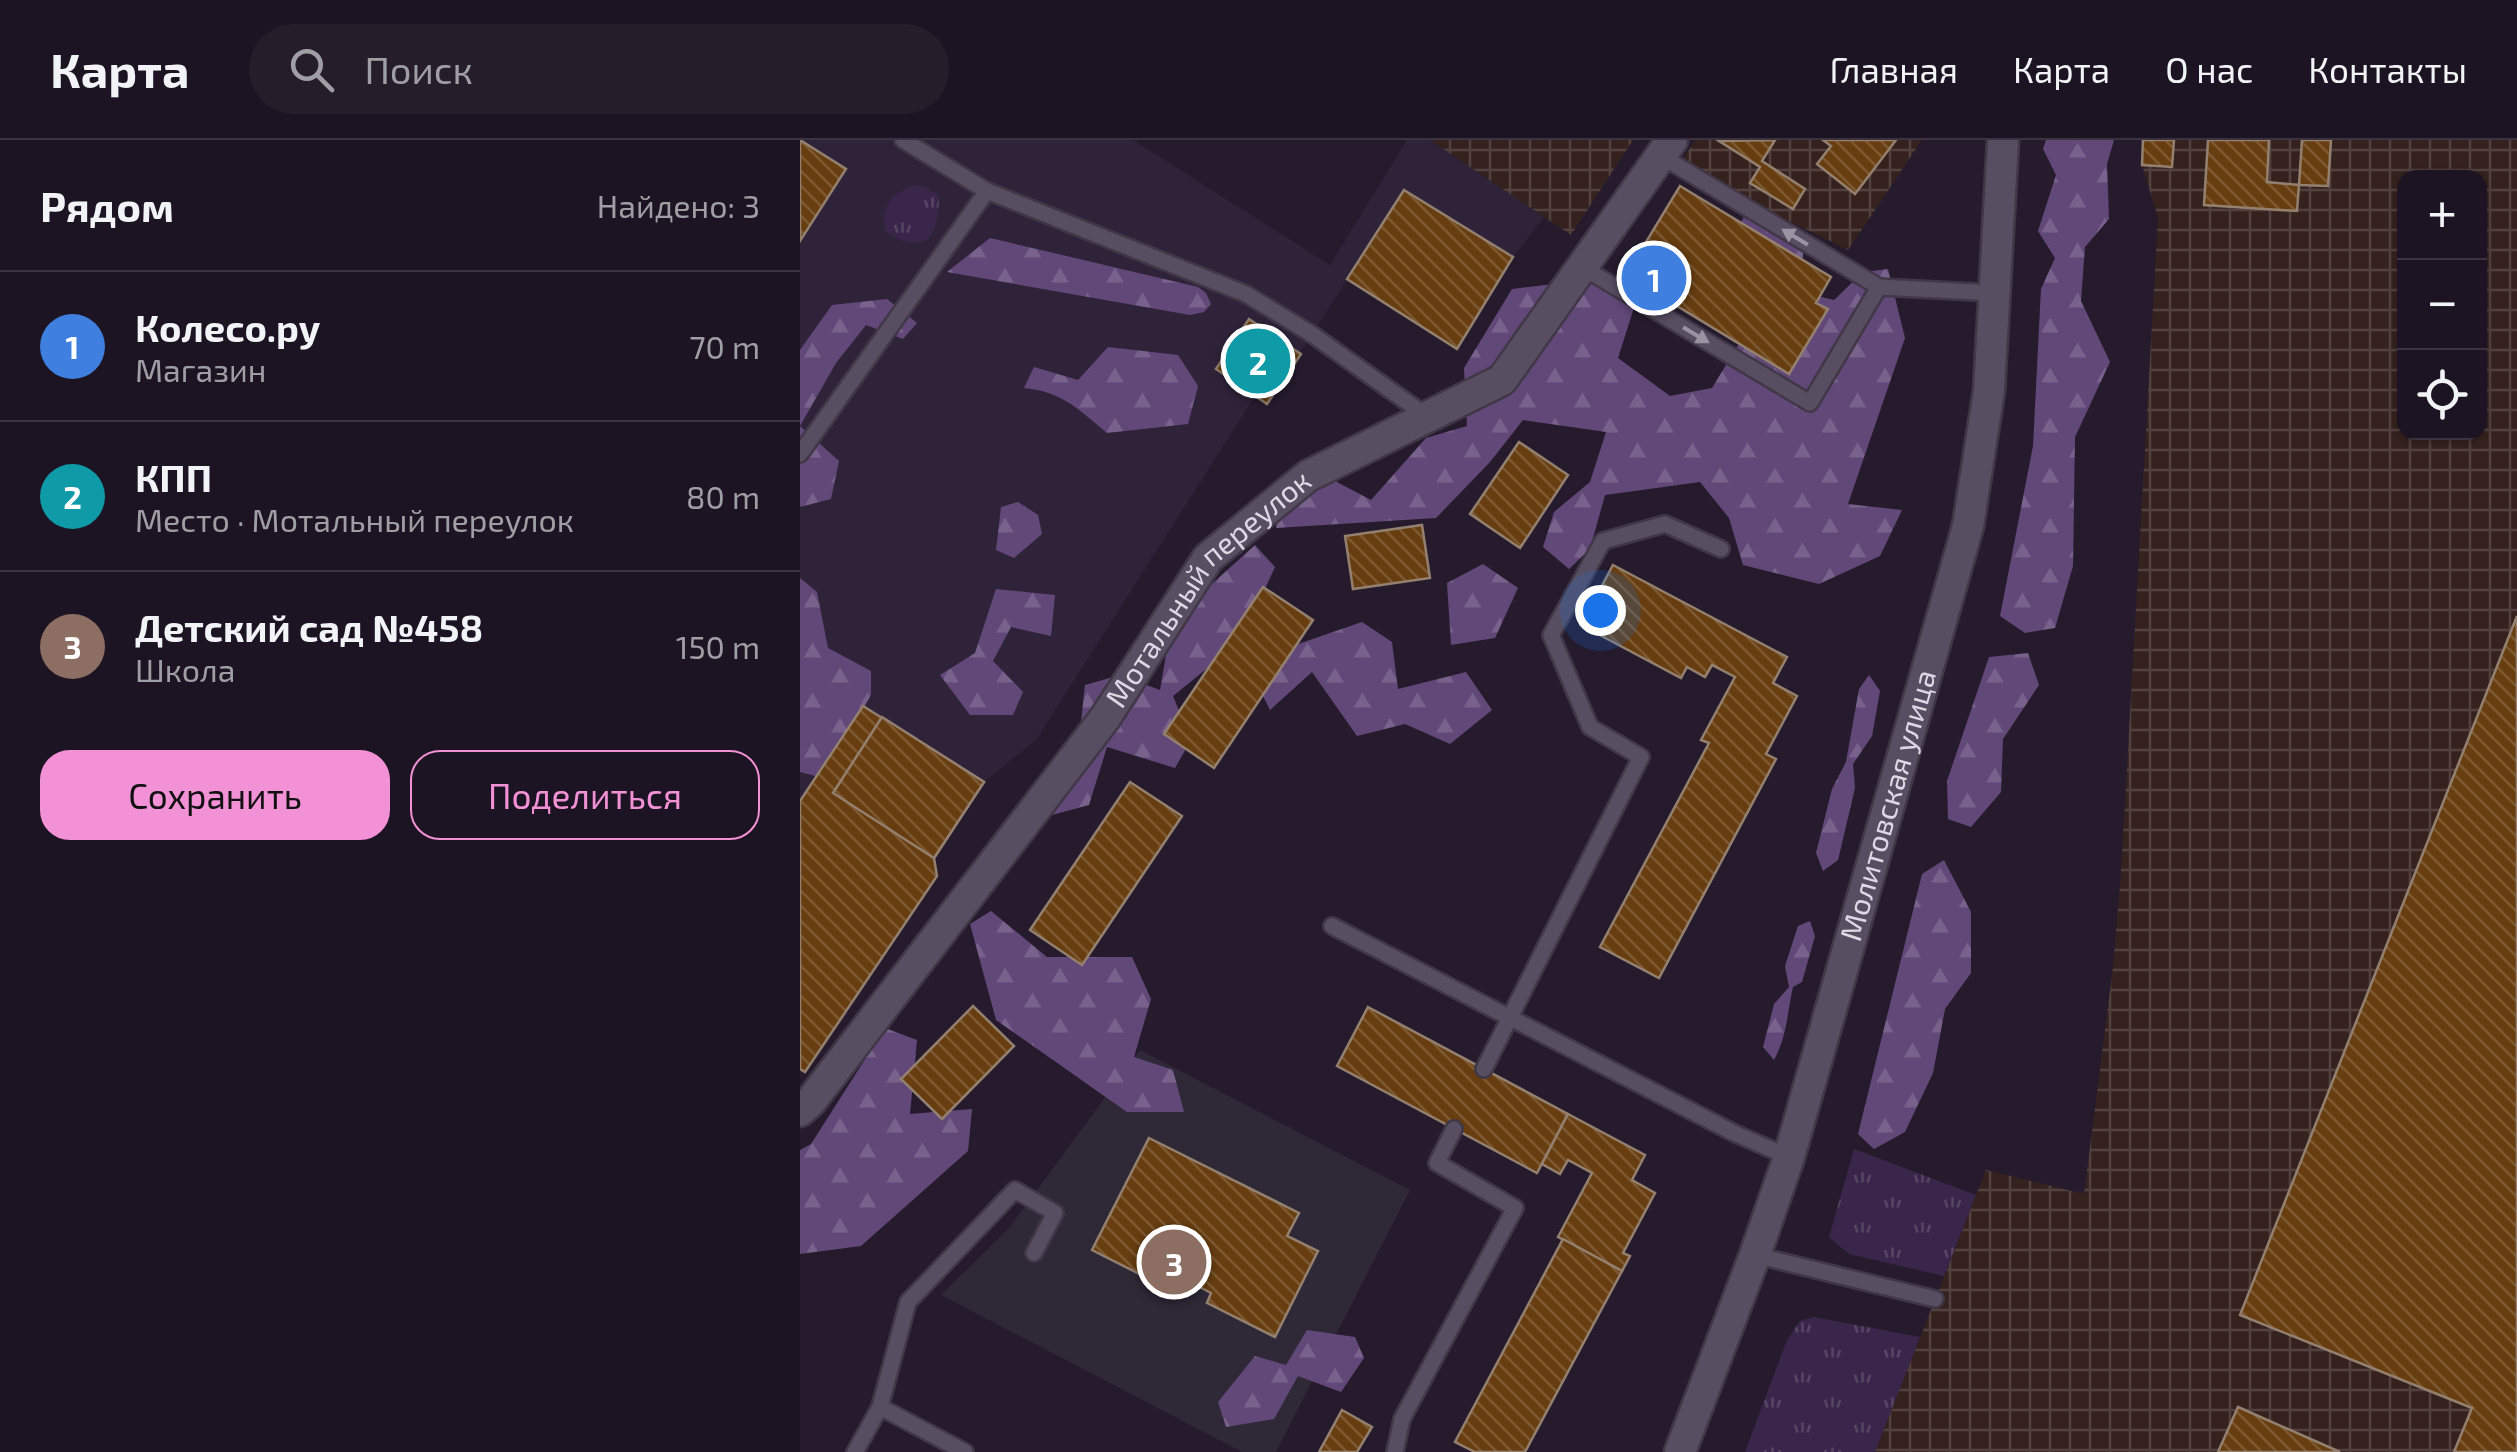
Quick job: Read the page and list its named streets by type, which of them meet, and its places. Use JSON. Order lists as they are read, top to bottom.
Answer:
{
  "streets": {
    "street": ["Мотальный переулок", "Молитовская улица"]
  },
  "page": {
    "header": "Карта",
    "search": "Поиск",
    "nav": [
      "Главная",
      "Карта",
      "О нас",
      "Контакты"
    ],
    "heading": ["Рядом", "Найдено: 3"],
    "map_buttons": ["+", "−"],
    "pins": ["1", "2", "3"],
    "list": [
      {
        "mark": "1",
        "name": "Колесо.ру",
        "note": "Магазин",
        "value": "70 m"
      },
      {
        "mark": "2",
        "name": "КПП",
        "note": "Место · Мотальный переулок",
        "value": "80 m"
      },
      {
        "mark": "3",
        "name": "Детский сад №458",
        "note": "Школа",
        "value": "150 m"
      }
    ],
    "buttons": ["Сохранить", "Поделиться"]
  }
}
